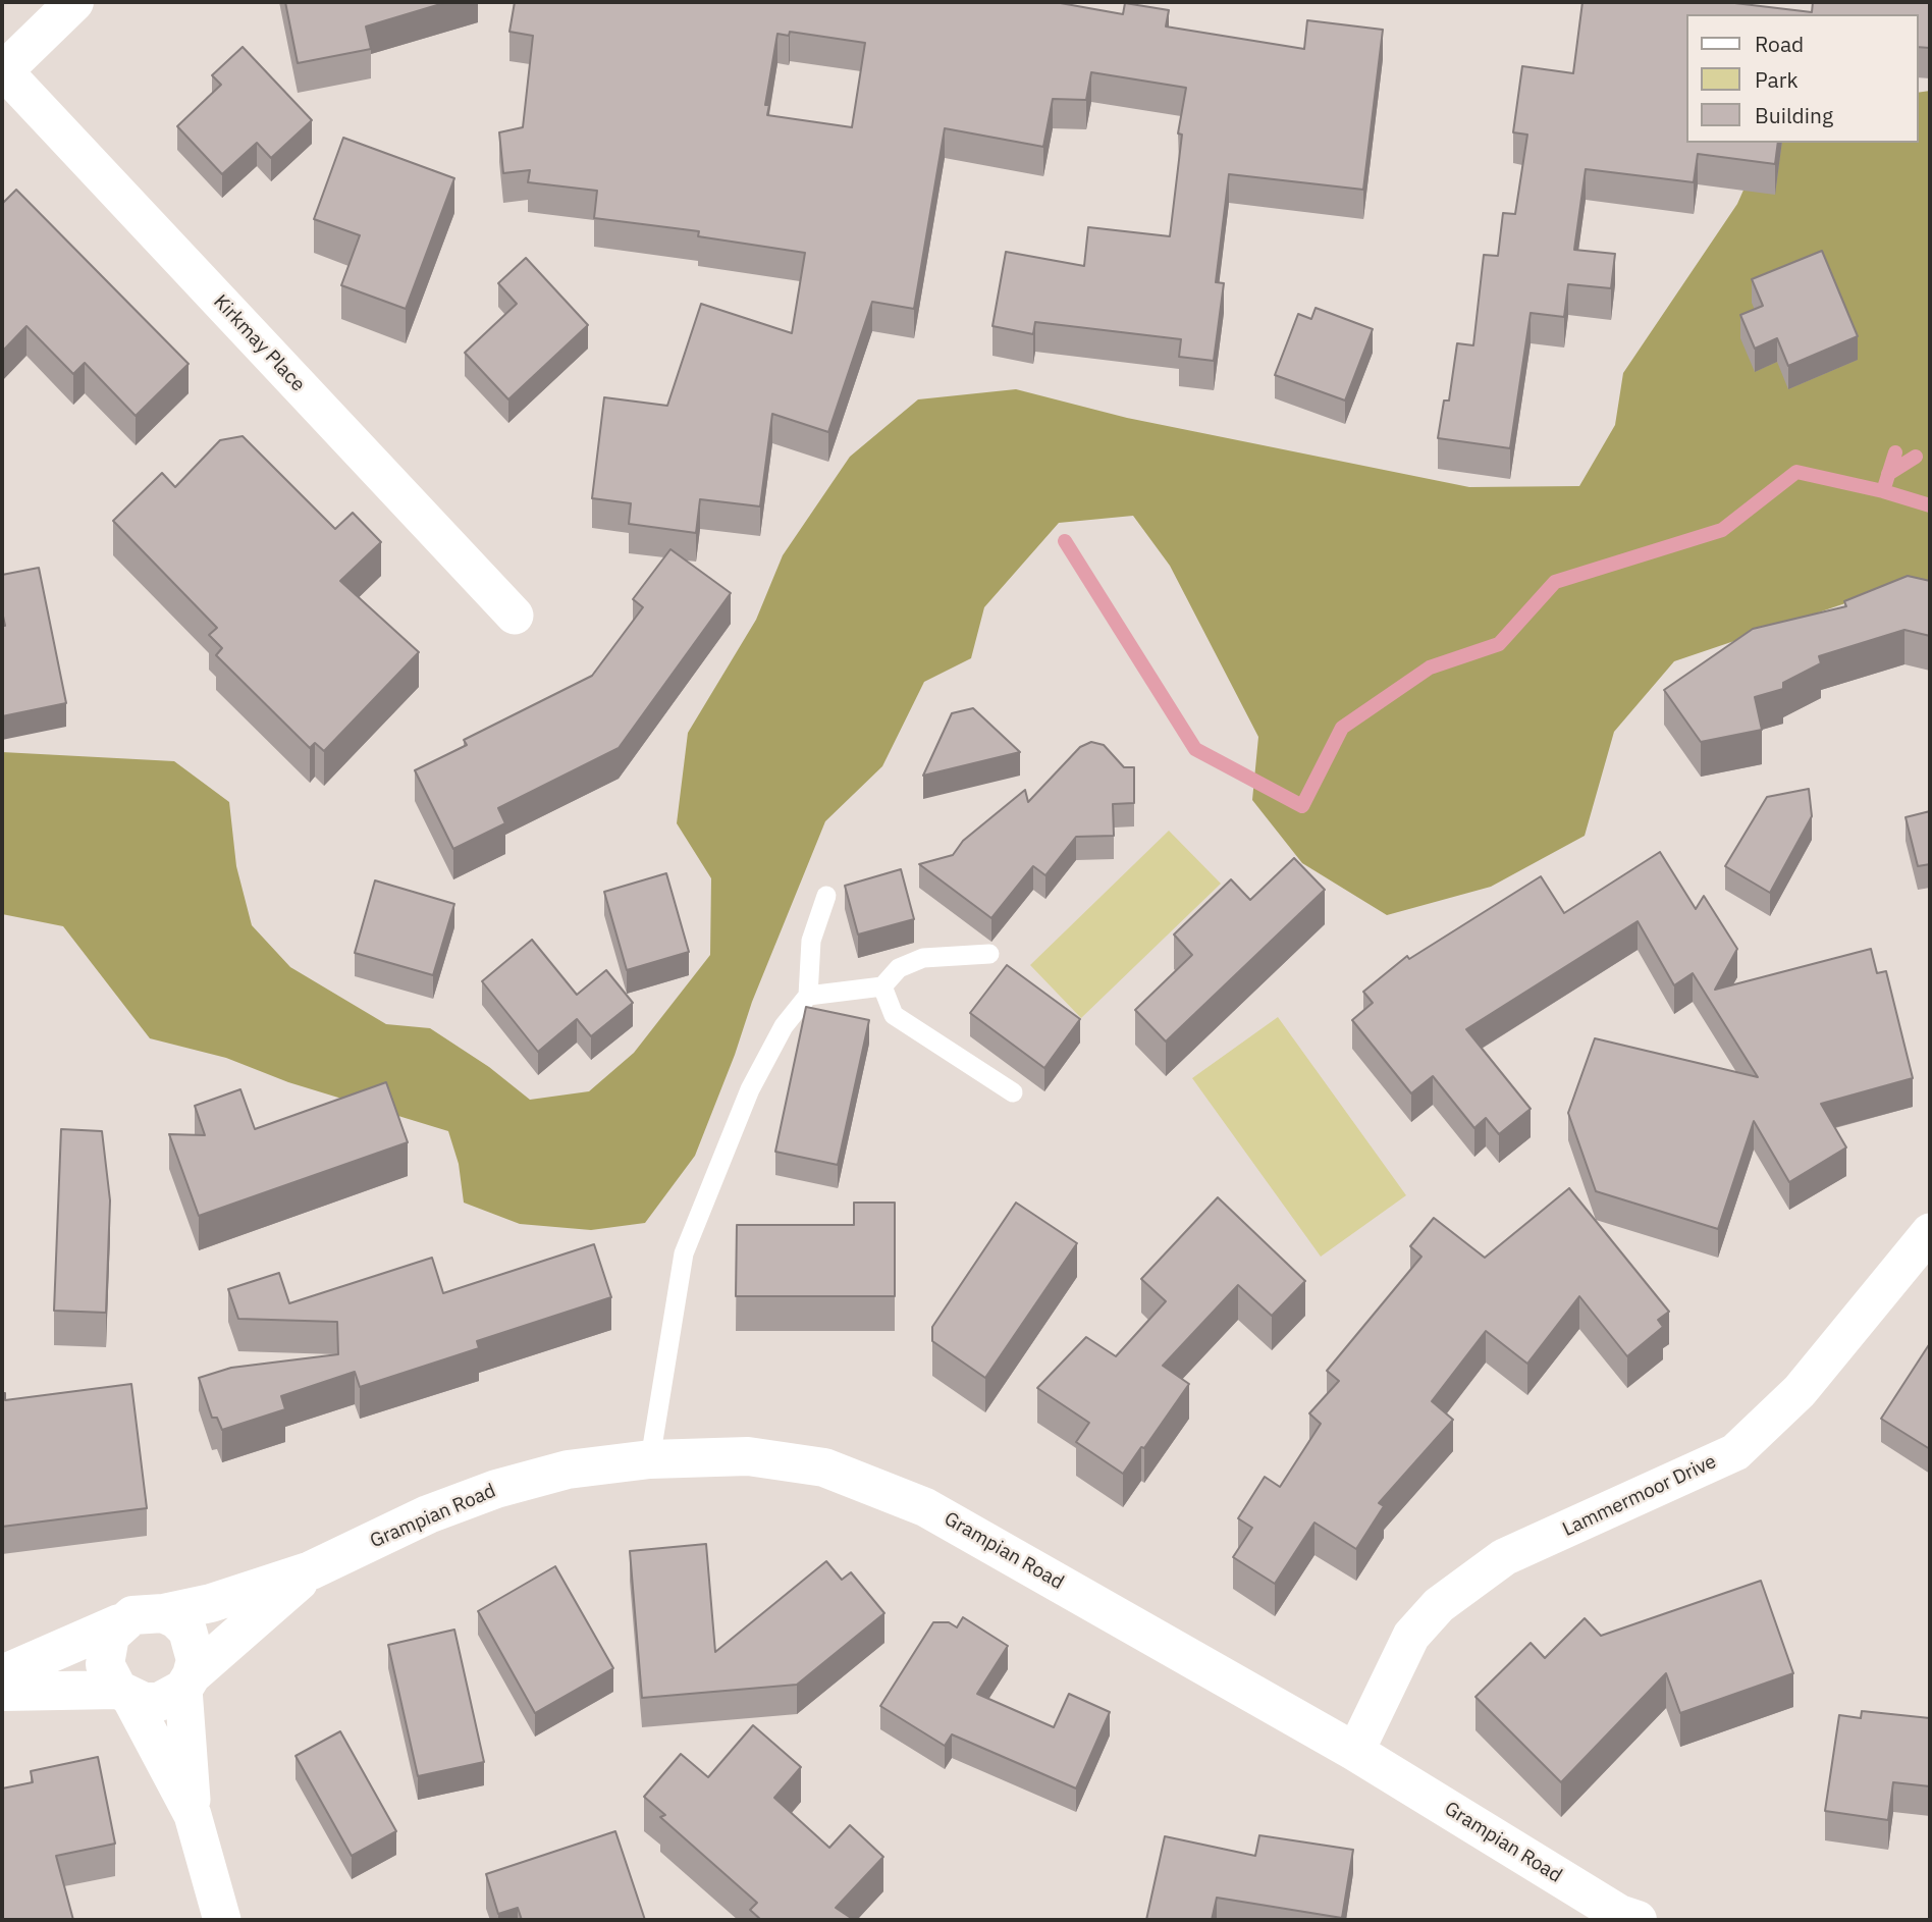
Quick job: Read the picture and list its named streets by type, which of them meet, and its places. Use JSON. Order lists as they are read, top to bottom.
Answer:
{
  "streets": {
    "street": ["Kirkmay Place", "Lammermoor Drive", "Grampian Road"]
  },
  "crossings": [
    ["Lammermoor Drive", "Grampian Road"]
  ],
  "legend": ["Road", "Park", "Building"]
}
